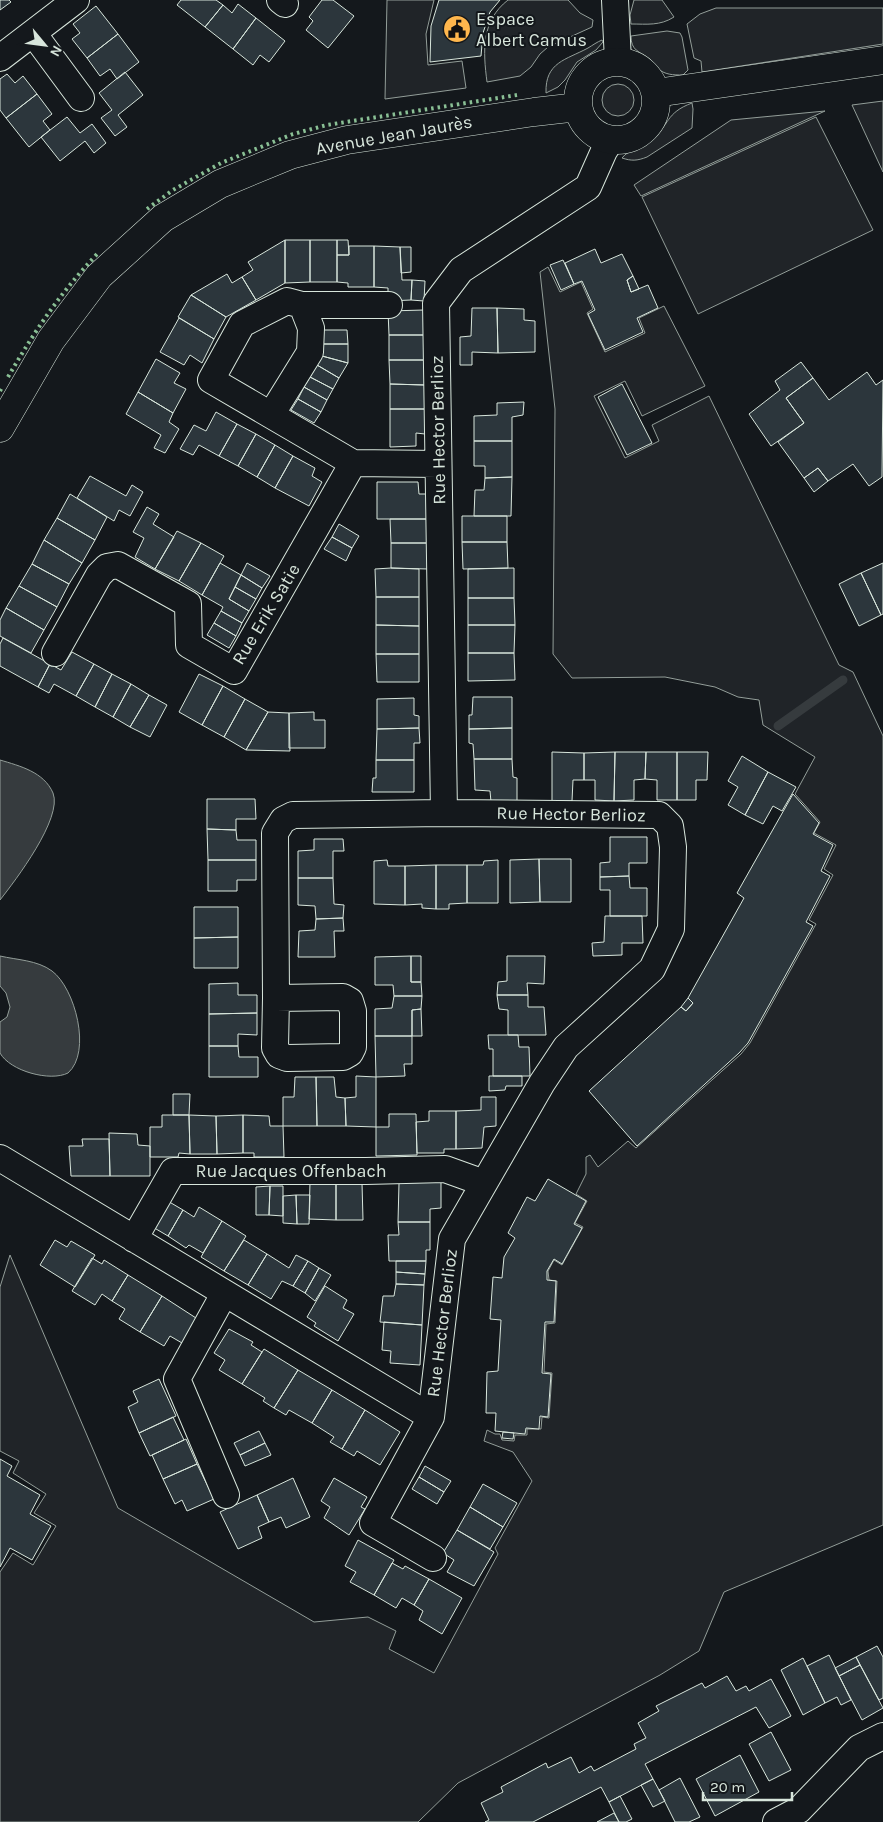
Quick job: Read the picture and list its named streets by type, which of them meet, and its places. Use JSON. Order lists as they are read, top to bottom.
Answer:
{
  "streets": {
    "street": [
      "Avenue Jean Jaurès",
      "Rue Hector Berlioz",
      "Rue Erik Satie",
      "Rue Jacques Offenbach"
    ]
  },
  "crossings": [
    ["Avenue Jean Jaurès", "Rue Hector Berlioz"],
    ["Rue Hector Berlioz", "Rue Jacques Offenbach"]
  ],
  "places": {
    "public building": ["Espace Albert Camus"]
  },
  "scale_bar": "20 m",
  "north": "bottom right"
}
